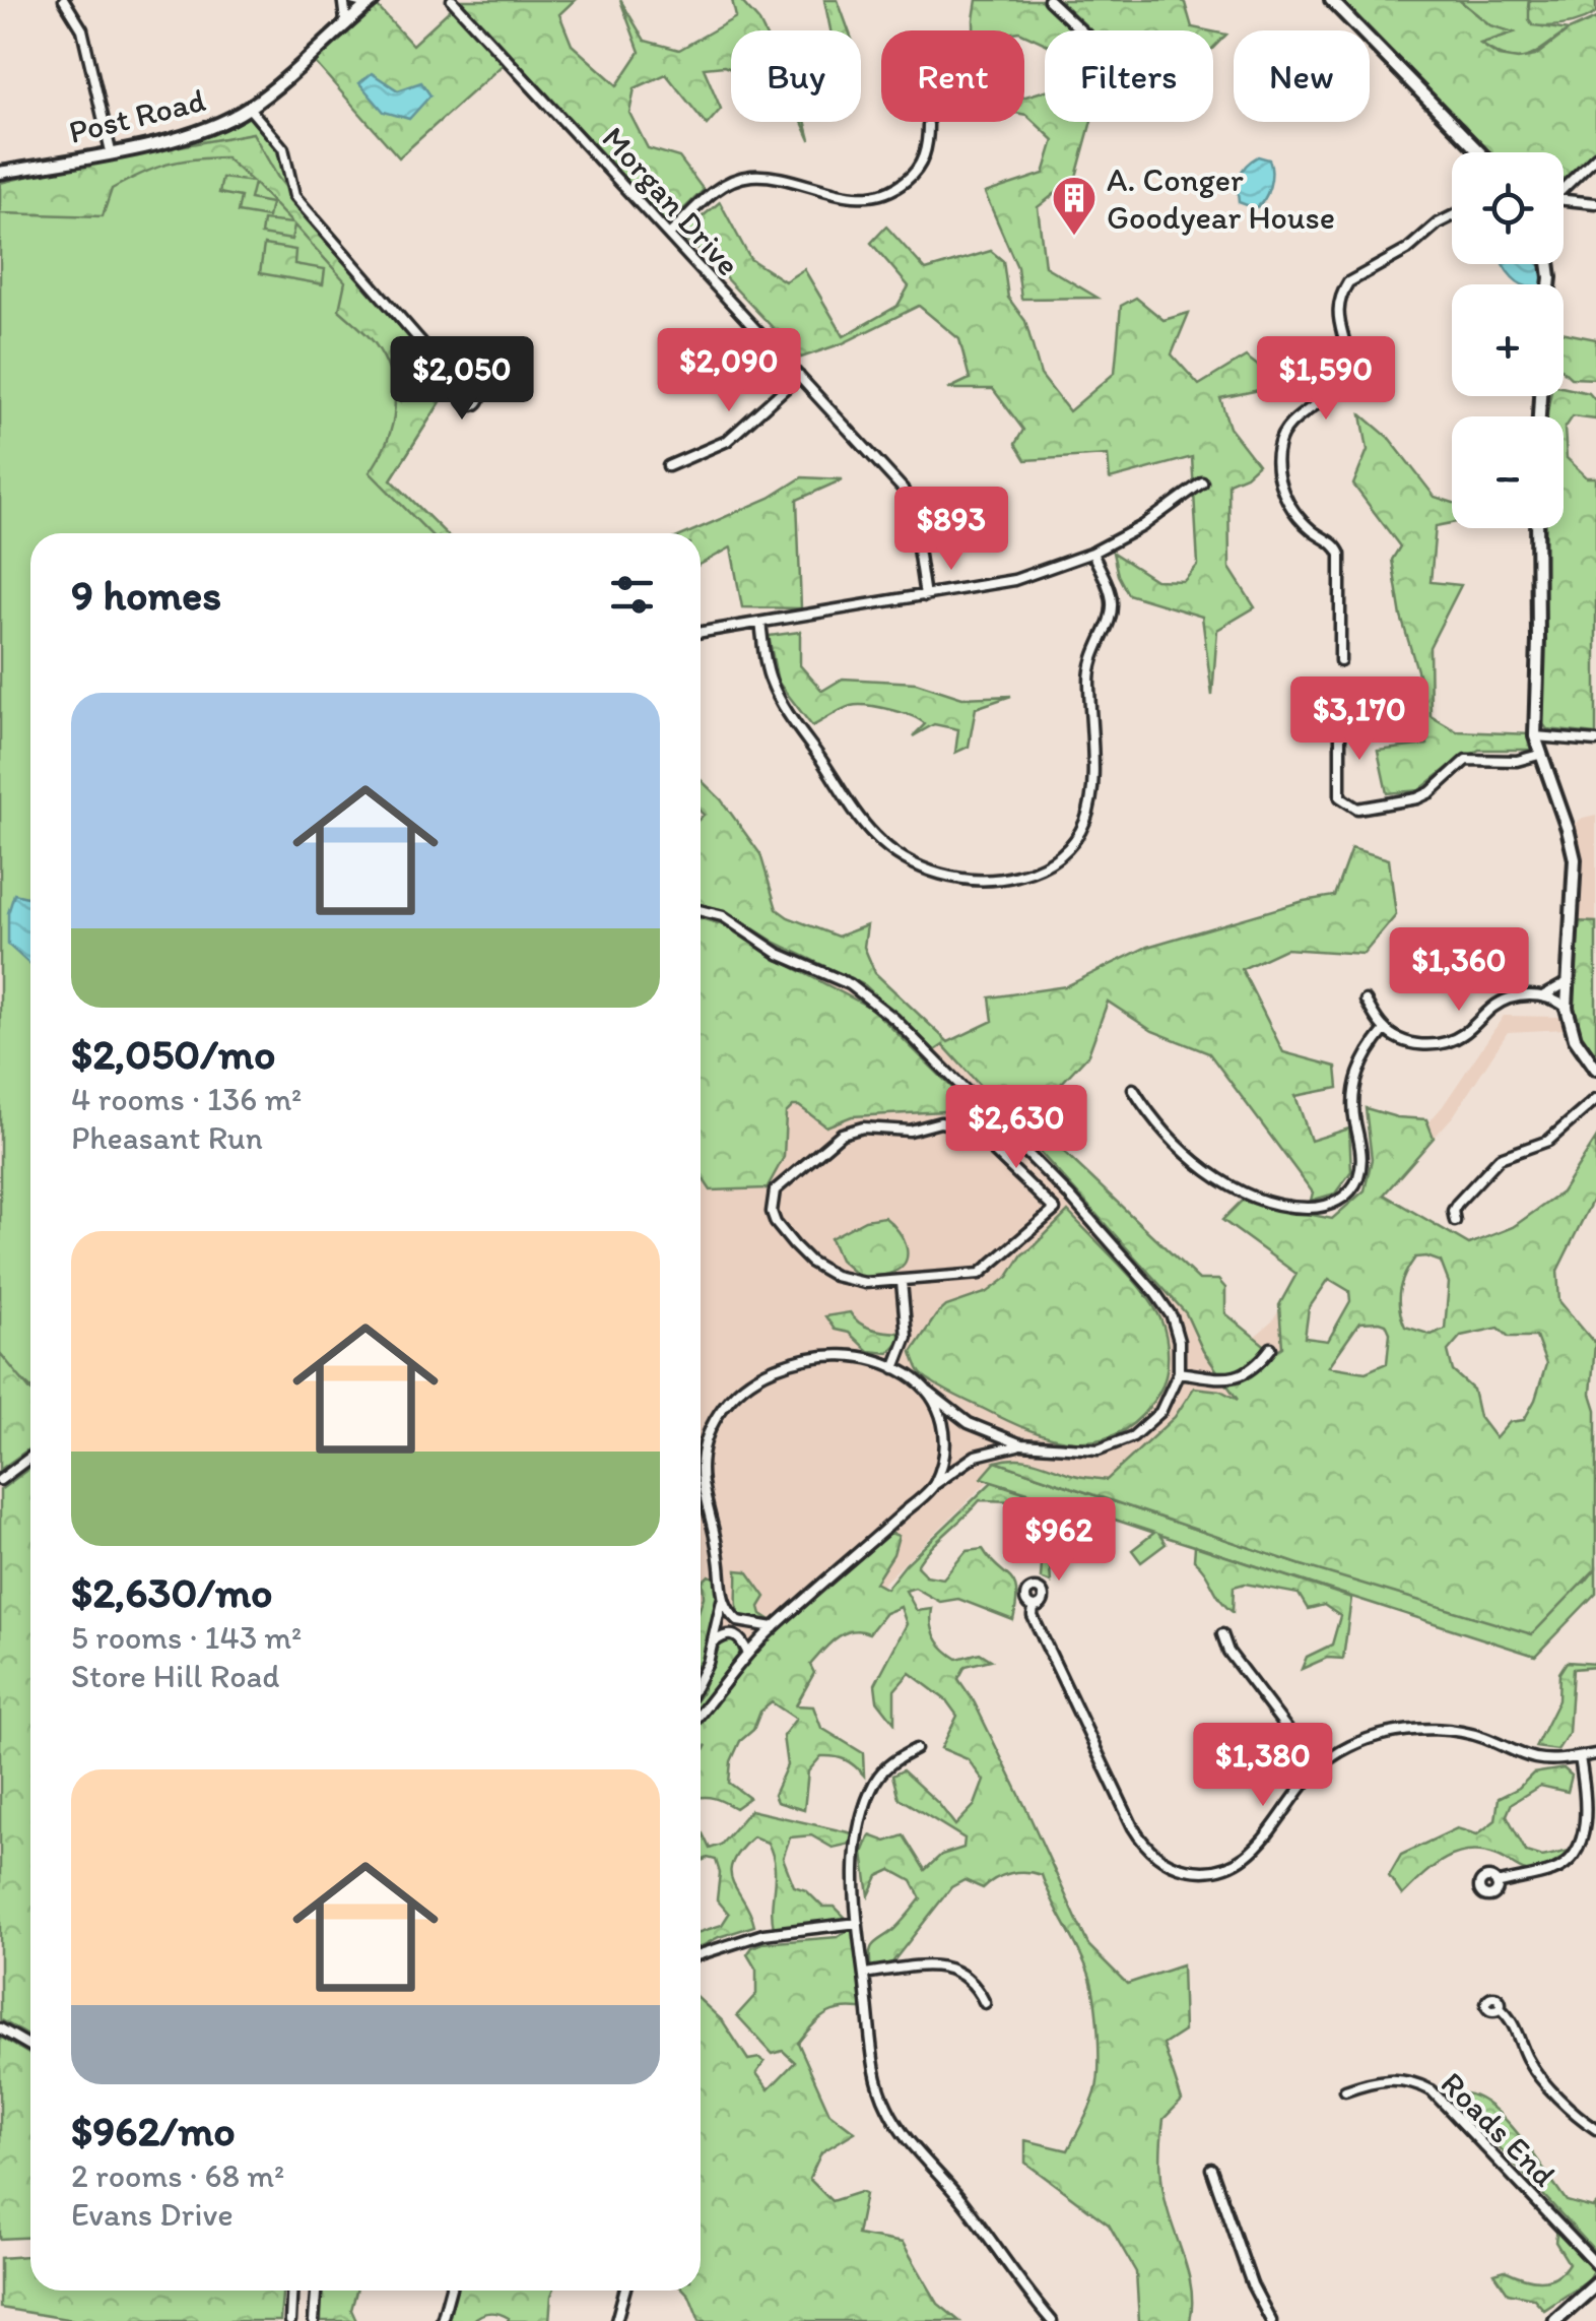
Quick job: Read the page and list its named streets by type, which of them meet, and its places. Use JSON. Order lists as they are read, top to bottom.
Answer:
{
  "streets": {
    "main road": ["Post Road"],
    "street": ["Morgan Drive", "Roads End"]
  },
  "places": {
    "building": ["A. Conger Goodyear House"]
  },
  "page": {
    "chip": [
      "Buy",
      "Rent",
      "Filters",
      "New"
    ],
    "map_buttons": ["+", "−"],
    "price": [
      "$2,090",
      "$2,050",
      "$1,590",
      "$893",
      "$3,170",
      "$1,360",
      "$2,630",
      "$962",
      "$1,380"
    ],
    "heading": "9 homes",
    "list": [
      {
        "name": "$2,050/mo",
        "note": "4 rooms · 136 m² · Pheasant Run"
      },
      {
        "name": "$2,630/mo",
        "note": "5 rooms · 143 m² · Store Hill Road"
      },
      {
        "name": "$962/mo",
        "note": "2 rooms · 68 m² · Evans Drive"
      }
    ]
  }
}
